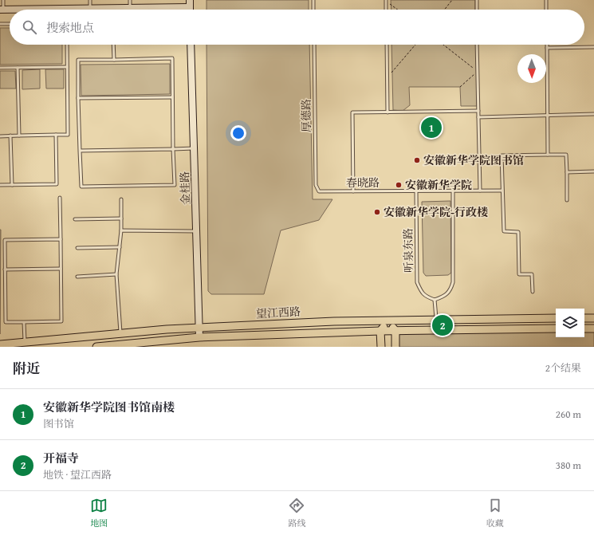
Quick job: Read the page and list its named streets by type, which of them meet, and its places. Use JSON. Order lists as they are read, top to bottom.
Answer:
{
  "streets": {
    "main road": ["望江西路"],
    "street": ["金桂路"],
    "lane": ["厚德路", "春晓路", "听泉东路"]
  },
  "crossings": [
    ["厚德路", "春晓路"],
    ["春晓路", "听泉东路"],
    ["金桂路", "望江西路"]
  ],
  "places": ["安徽新华学院图书馆", "安徽新华学院", "安徽新华学院-行政楼"],
  "north": "bottom",
  "page": {
    "search": "搜索地点",
    "pins": ["1", "2"],
    "heading": ["附近", "2个结果"],
    "list": [
      {
        "mark": "1",
        "name": "安徽新华学院图书馆南楼",
        "note": "图书馆",
        "value": "260 m"
      },
      {
        "mark": "2",
        "name": "开福寺",
        "note": "地铁 · 望江西路",
        "value": "380 m"
      }
    ],
    "nav": ["地图", "路线", "收藏"]
  }
}
